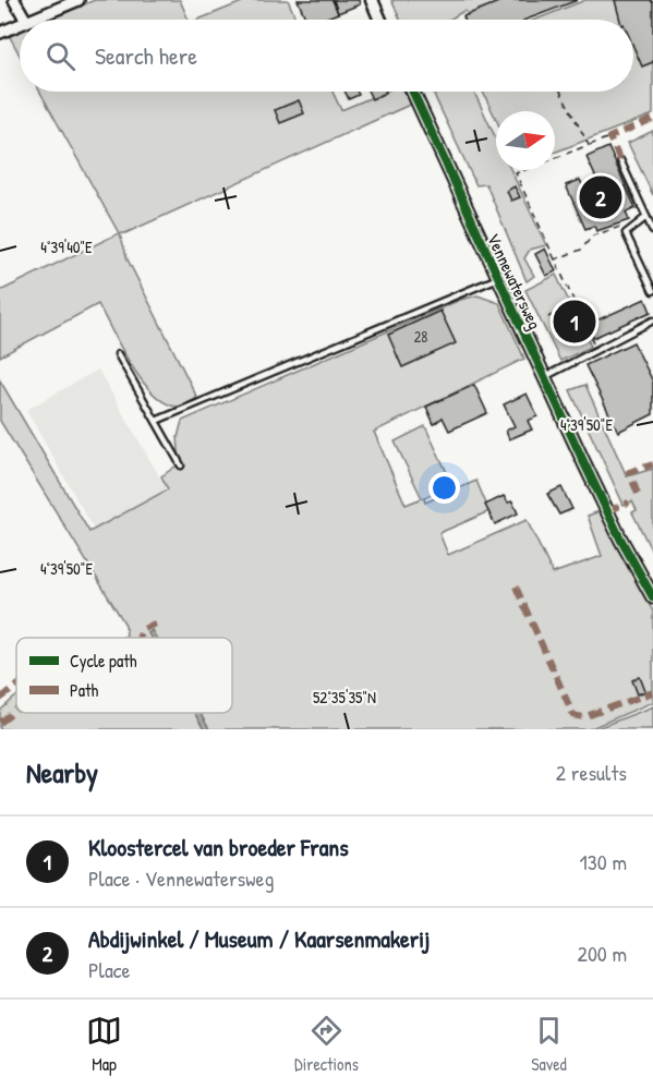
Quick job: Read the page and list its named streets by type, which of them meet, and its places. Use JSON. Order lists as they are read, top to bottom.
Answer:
{
  "streets": {
    "street": ["Vennewatersweg"]
  },
  "house_numbers": ["28"],
  "legend": ["Cycle path", "Path"],
  "north": "right",
  "page": {
    "search": "Search here",
    "pins": ["2", "1"],
    "heading": ["Nearby", "2 results"],
    "list": [
      {
        "mark": "1",
        "name": "Kloostercel van broeder Frans",
        "note": "Place · Vennewatersweg",
        "value": "130 m"
      },
      {
        "mark": "2",
        "name": "Abdijwinkel / Museum / Kaarsenmakerij",
        "note": "Place",
        "value": "200 m"
      }
    ],
    "nav": ["Map", "Directions", "Saved"]
  },
  "coordinates": ["4°39'40\"E", "4°39'50\"E", "52°35'35\"N"]
}
